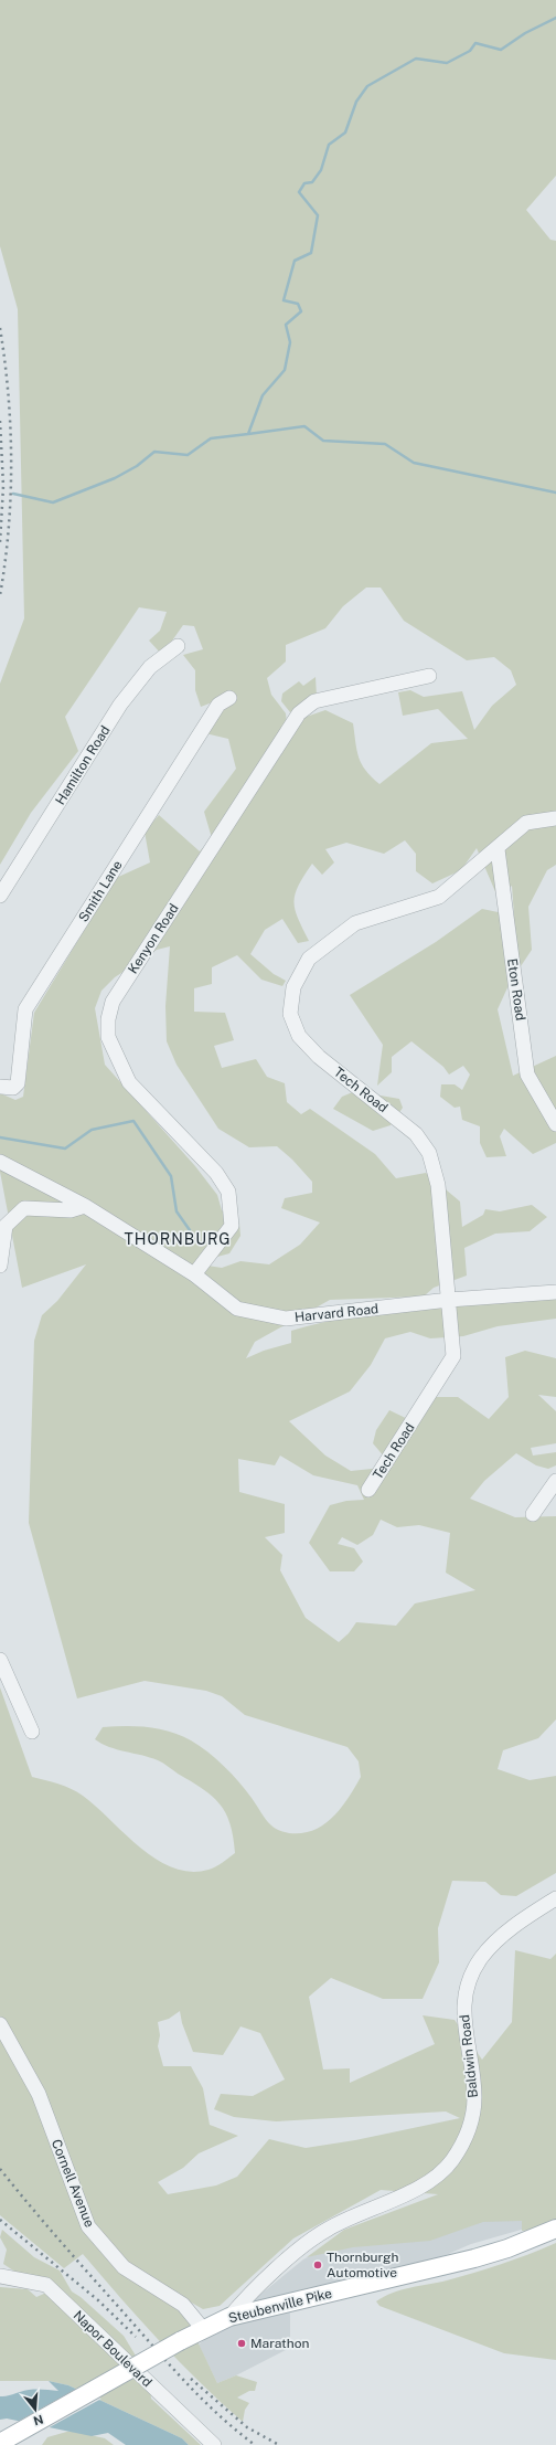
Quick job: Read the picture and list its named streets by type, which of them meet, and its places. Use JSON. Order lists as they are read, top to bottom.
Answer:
{
  "streets": {
    "main road": ["Steubenville Pike"],
    "street": [
      "Hamilton Road",
      "Smith Lane",
      "Kenyon Road",
      "Eton Road",
      "Tech Road",
      "Harvard Road",
      "Baldwin Road",
      "Cornell Avenue",
      "Napor Boulevard"
    ]
  },
  "crossings": [
    ["Kenyon Road", "Harvard Road"],
    ["Eton Road", "Tech Road"],
    ["Tech Road", "Harvard Road"],
    ["Baldwin Road", "Steubenville Pike"],
    ["Cornell Avenue", "Steubenville Pike"]
  ],
  "districts": ["THORNBURG"],
  "places": ["Thornburgh Automotive", "Marathon"],
  "north": "bottom"
}
